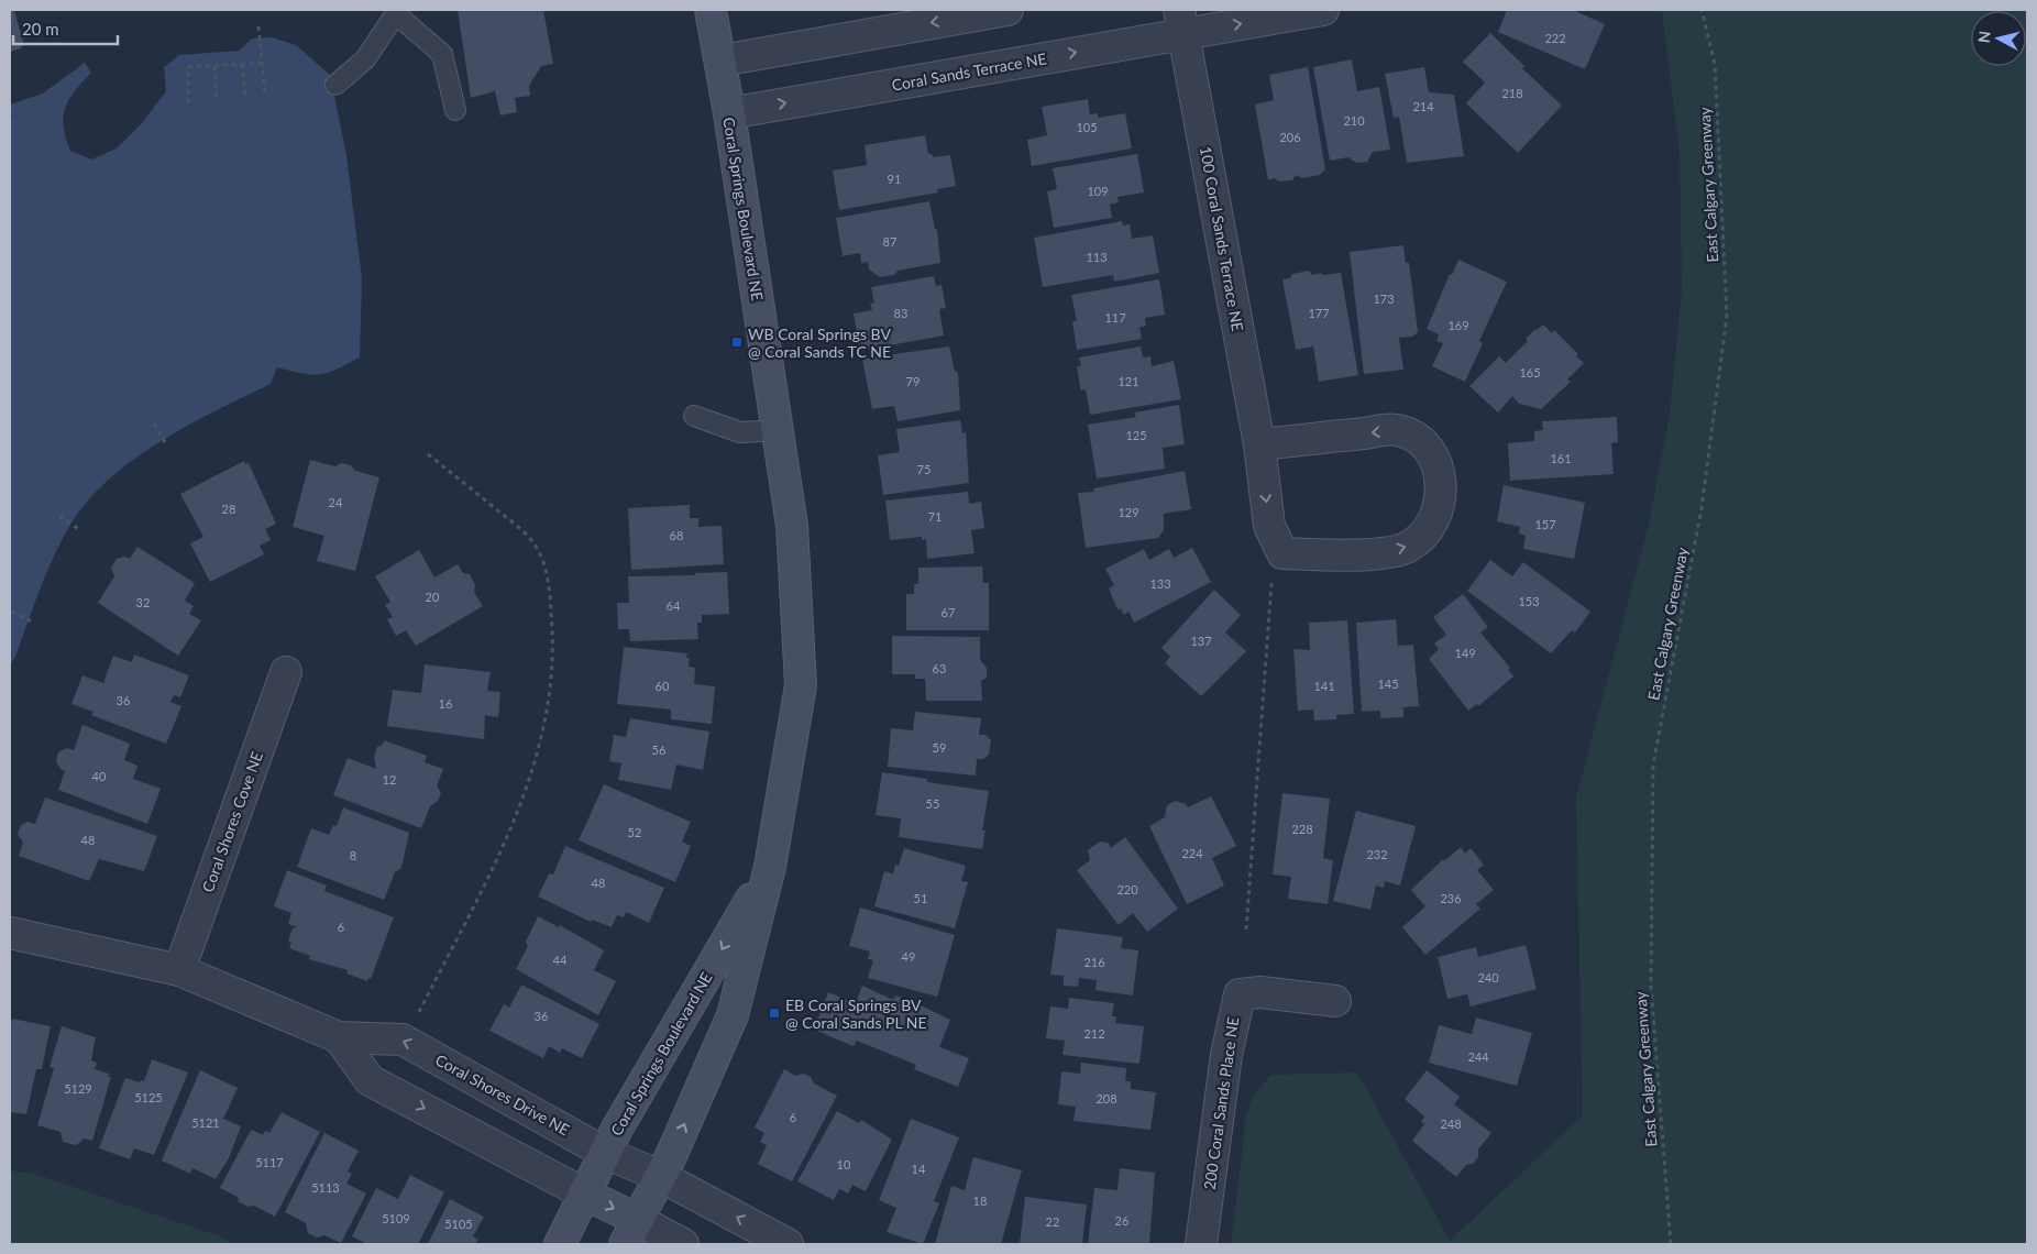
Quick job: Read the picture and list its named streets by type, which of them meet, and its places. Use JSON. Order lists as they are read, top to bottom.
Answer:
{
  "streets": {
    "street": [
      "Coral Sands Terrace NE",
      "Coral Springs Boulevard NE",
      "100 Coral Sands Terrace NE",
      "Coral Shores Cove NE",
      "Coral Shores Drive NE",
      "200 Coral Sands Place NE"
    ],
    "path": ["East Calgary Greenway"]
  },
  "crossings": [
    ["Coral Sands Terrace NE", "Coral Springs Boulevard NE"],
    ["Coral Sands Terrace NE", "100 Coral Sands Terrace NE"],
    ["Coral Springs Boulevard NE", "Coral Shores Drive NE"],
    ["Coral Shores Cove NE", "Coral Shores Drive NE"]
  ],
  "places": {
    "transit": ["WB Coral Springs BV @ Coral Sands TC NE", "EB Coral Springs BV @ Coral Sands PL NE"]
  },
  "house_numbers": [
    "222",
    "218",
    "214",
    "210",
    "105",
    "206",
    "91",
    "109",
    "87",
    "113",
    "173",
    "83",
    "177",
    "117",
    "169",
    "165",
    "79",
    "121",
    "125",
    "161",
    "75",
    "24",
    "28",
    "129",
    "71",
    "157",
    "68",
    "133",
    "20",
    "153",
    "32",
    "64",
    "67",
    "137",
    "149",
    "63",
    "145",
    "60",
    "141",
    "36",
    "16",
    "59",
    "56",
    "40",
    "12",
    "55",
    "228",
    "52",
    "48",
    "224",
    "232",
    "8",
    "48",
    "220",
    "51",
    "236",
    "6",
    "49",
    "44",
    "216",
    "240",
    "36",
    "212",
    "244",
    "5129",
    "5125",
    "208",
    "6",
    "5121",
    "248",
    "5117",
    "10",
    "14",
    "5113",
    "18",
    "5109",
    "26",
    "22",
    "5105"
  ],
  "scale_bar": "20 m",
  "north": "left"
}
